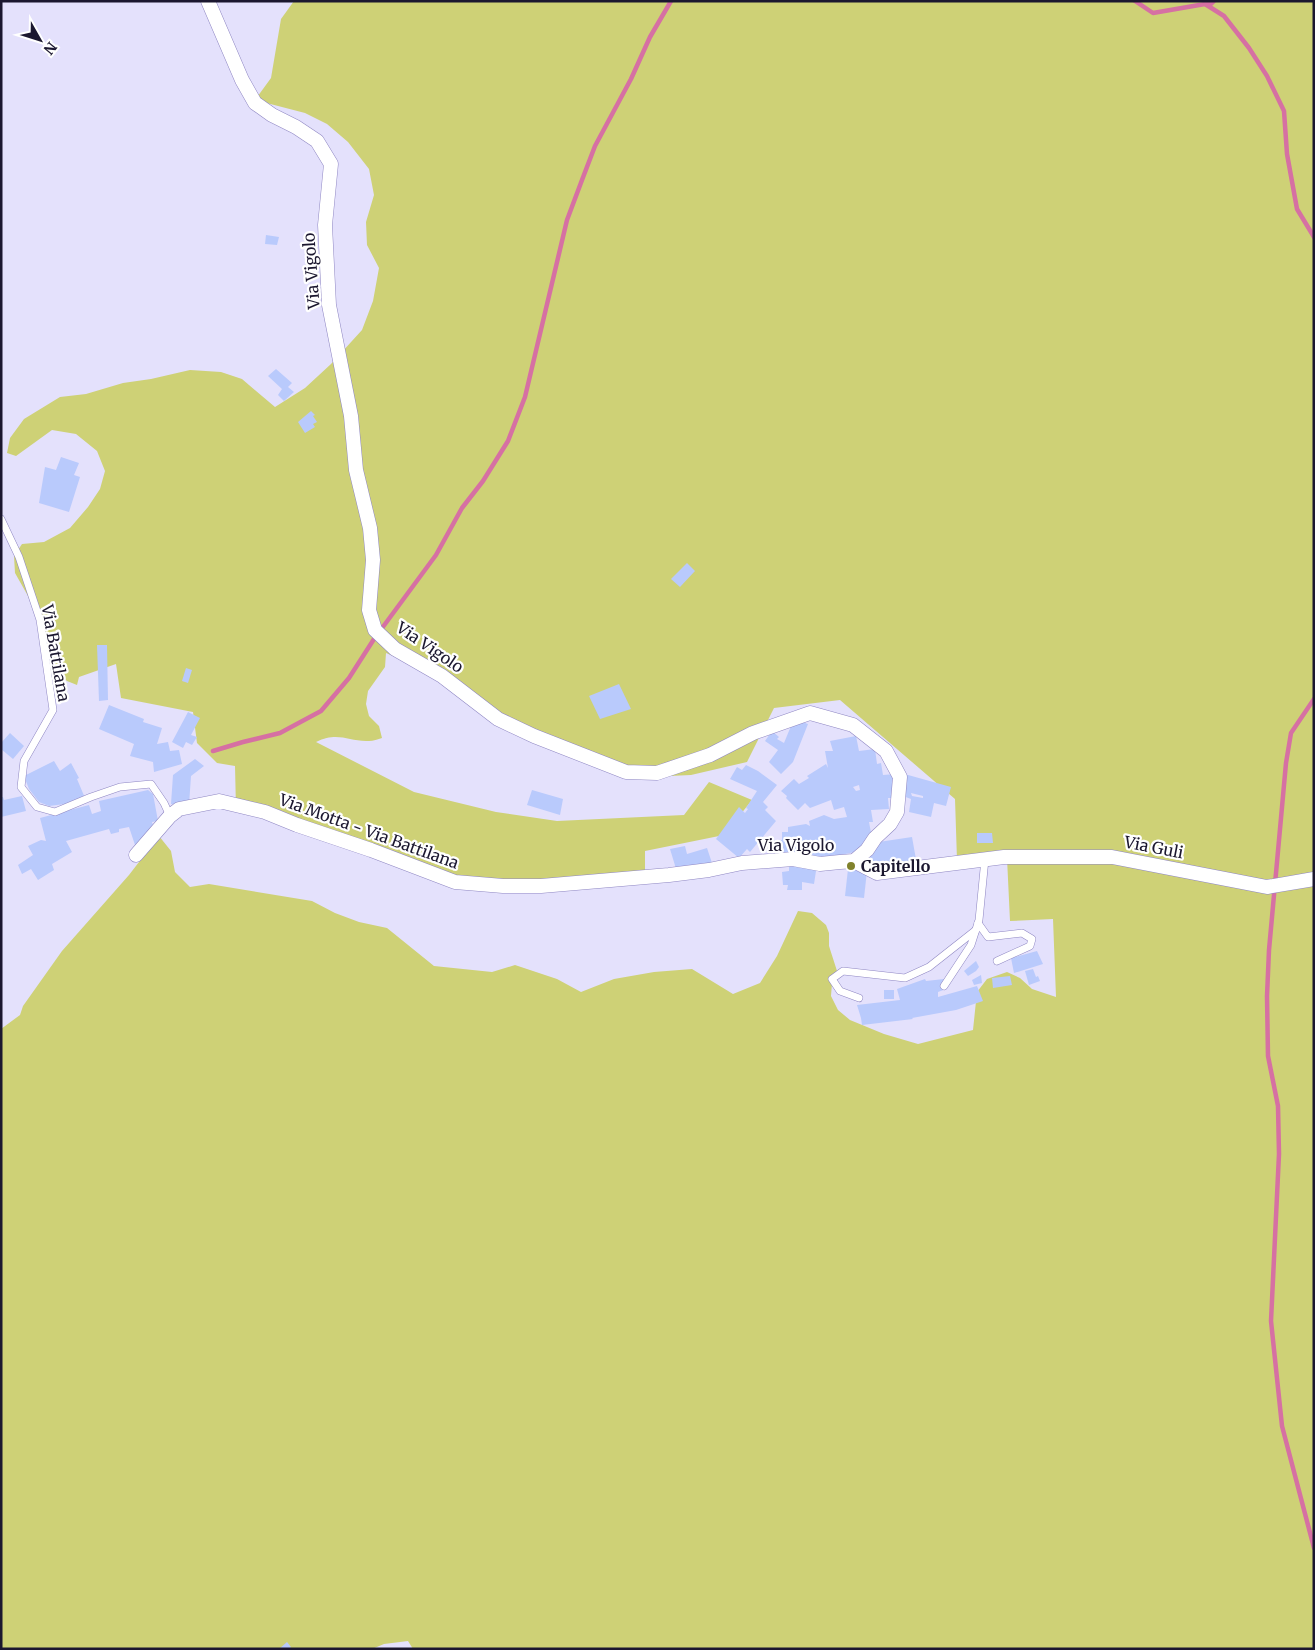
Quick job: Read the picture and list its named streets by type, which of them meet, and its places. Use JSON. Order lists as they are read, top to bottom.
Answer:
{
  "streets": {
    "street": ["Via Vigolo", "Via Motta - Via Battilana", "Via Guli"],
    "lane": ["Via Battilana"]
  },
  "crossings": [
    ["Via Vigolo", "Via Motta - Via Battilana"],
    ["Via Vigolo", "Via Guli"],
    ["Via Battilana", "Via Motta - Via Battilana"]
  ],
  "places": ["Capitello"],
  "north": "bottom right"
}
